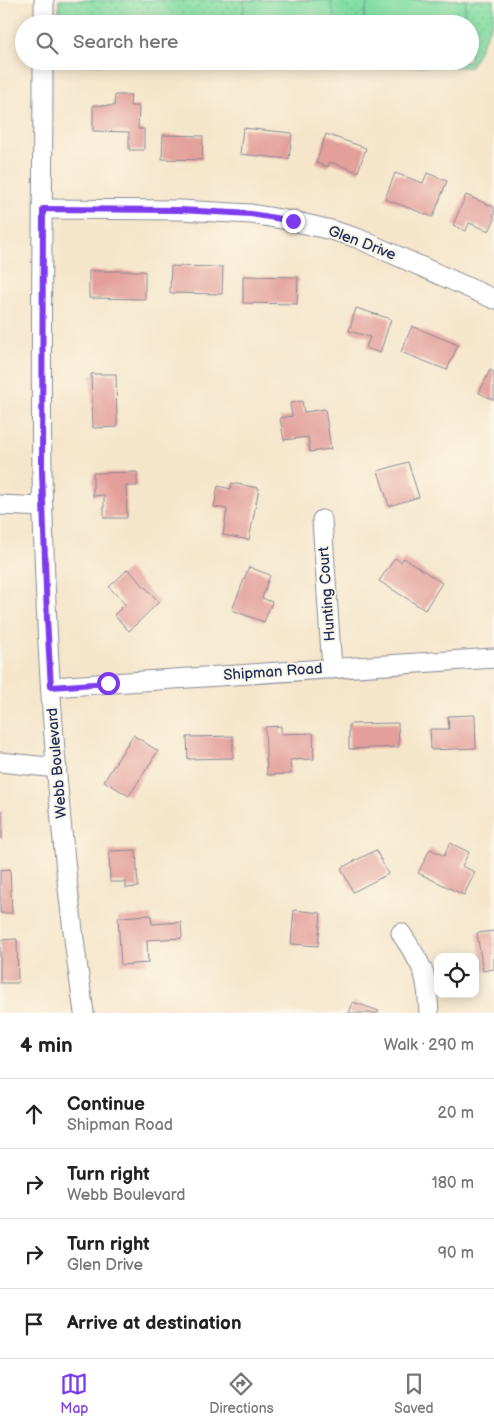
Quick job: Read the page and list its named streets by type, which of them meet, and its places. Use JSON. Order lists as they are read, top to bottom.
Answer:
{
  "streets": {
    "street": [
      "Glen Drive",
      "Hunting Court",
      "Shipman Road",
      "Webb Boulevard"
    ]
  },
  "crossings": [
    ["Glen Drive", "Webb Boulevard"],
    ["Hunting Court", "Shipman Road"],
    ["Shipman Road", "Webb Boulevard"]
  ],
  "page": {
    "search": "Search here",
    "heading": ["4 min", "Walk · 290 m"],
    "list": [
      ["Continue", "Shipman Road", "20 m"],
      ["Turn right", "Webb Boulevard", "180 m"],
      ["Turn right", "Glen Drive", "90 m"],
      "Arrive at destination"
    ],
    "nav": ["Map", "Directions", "Saved"]
  }
}
